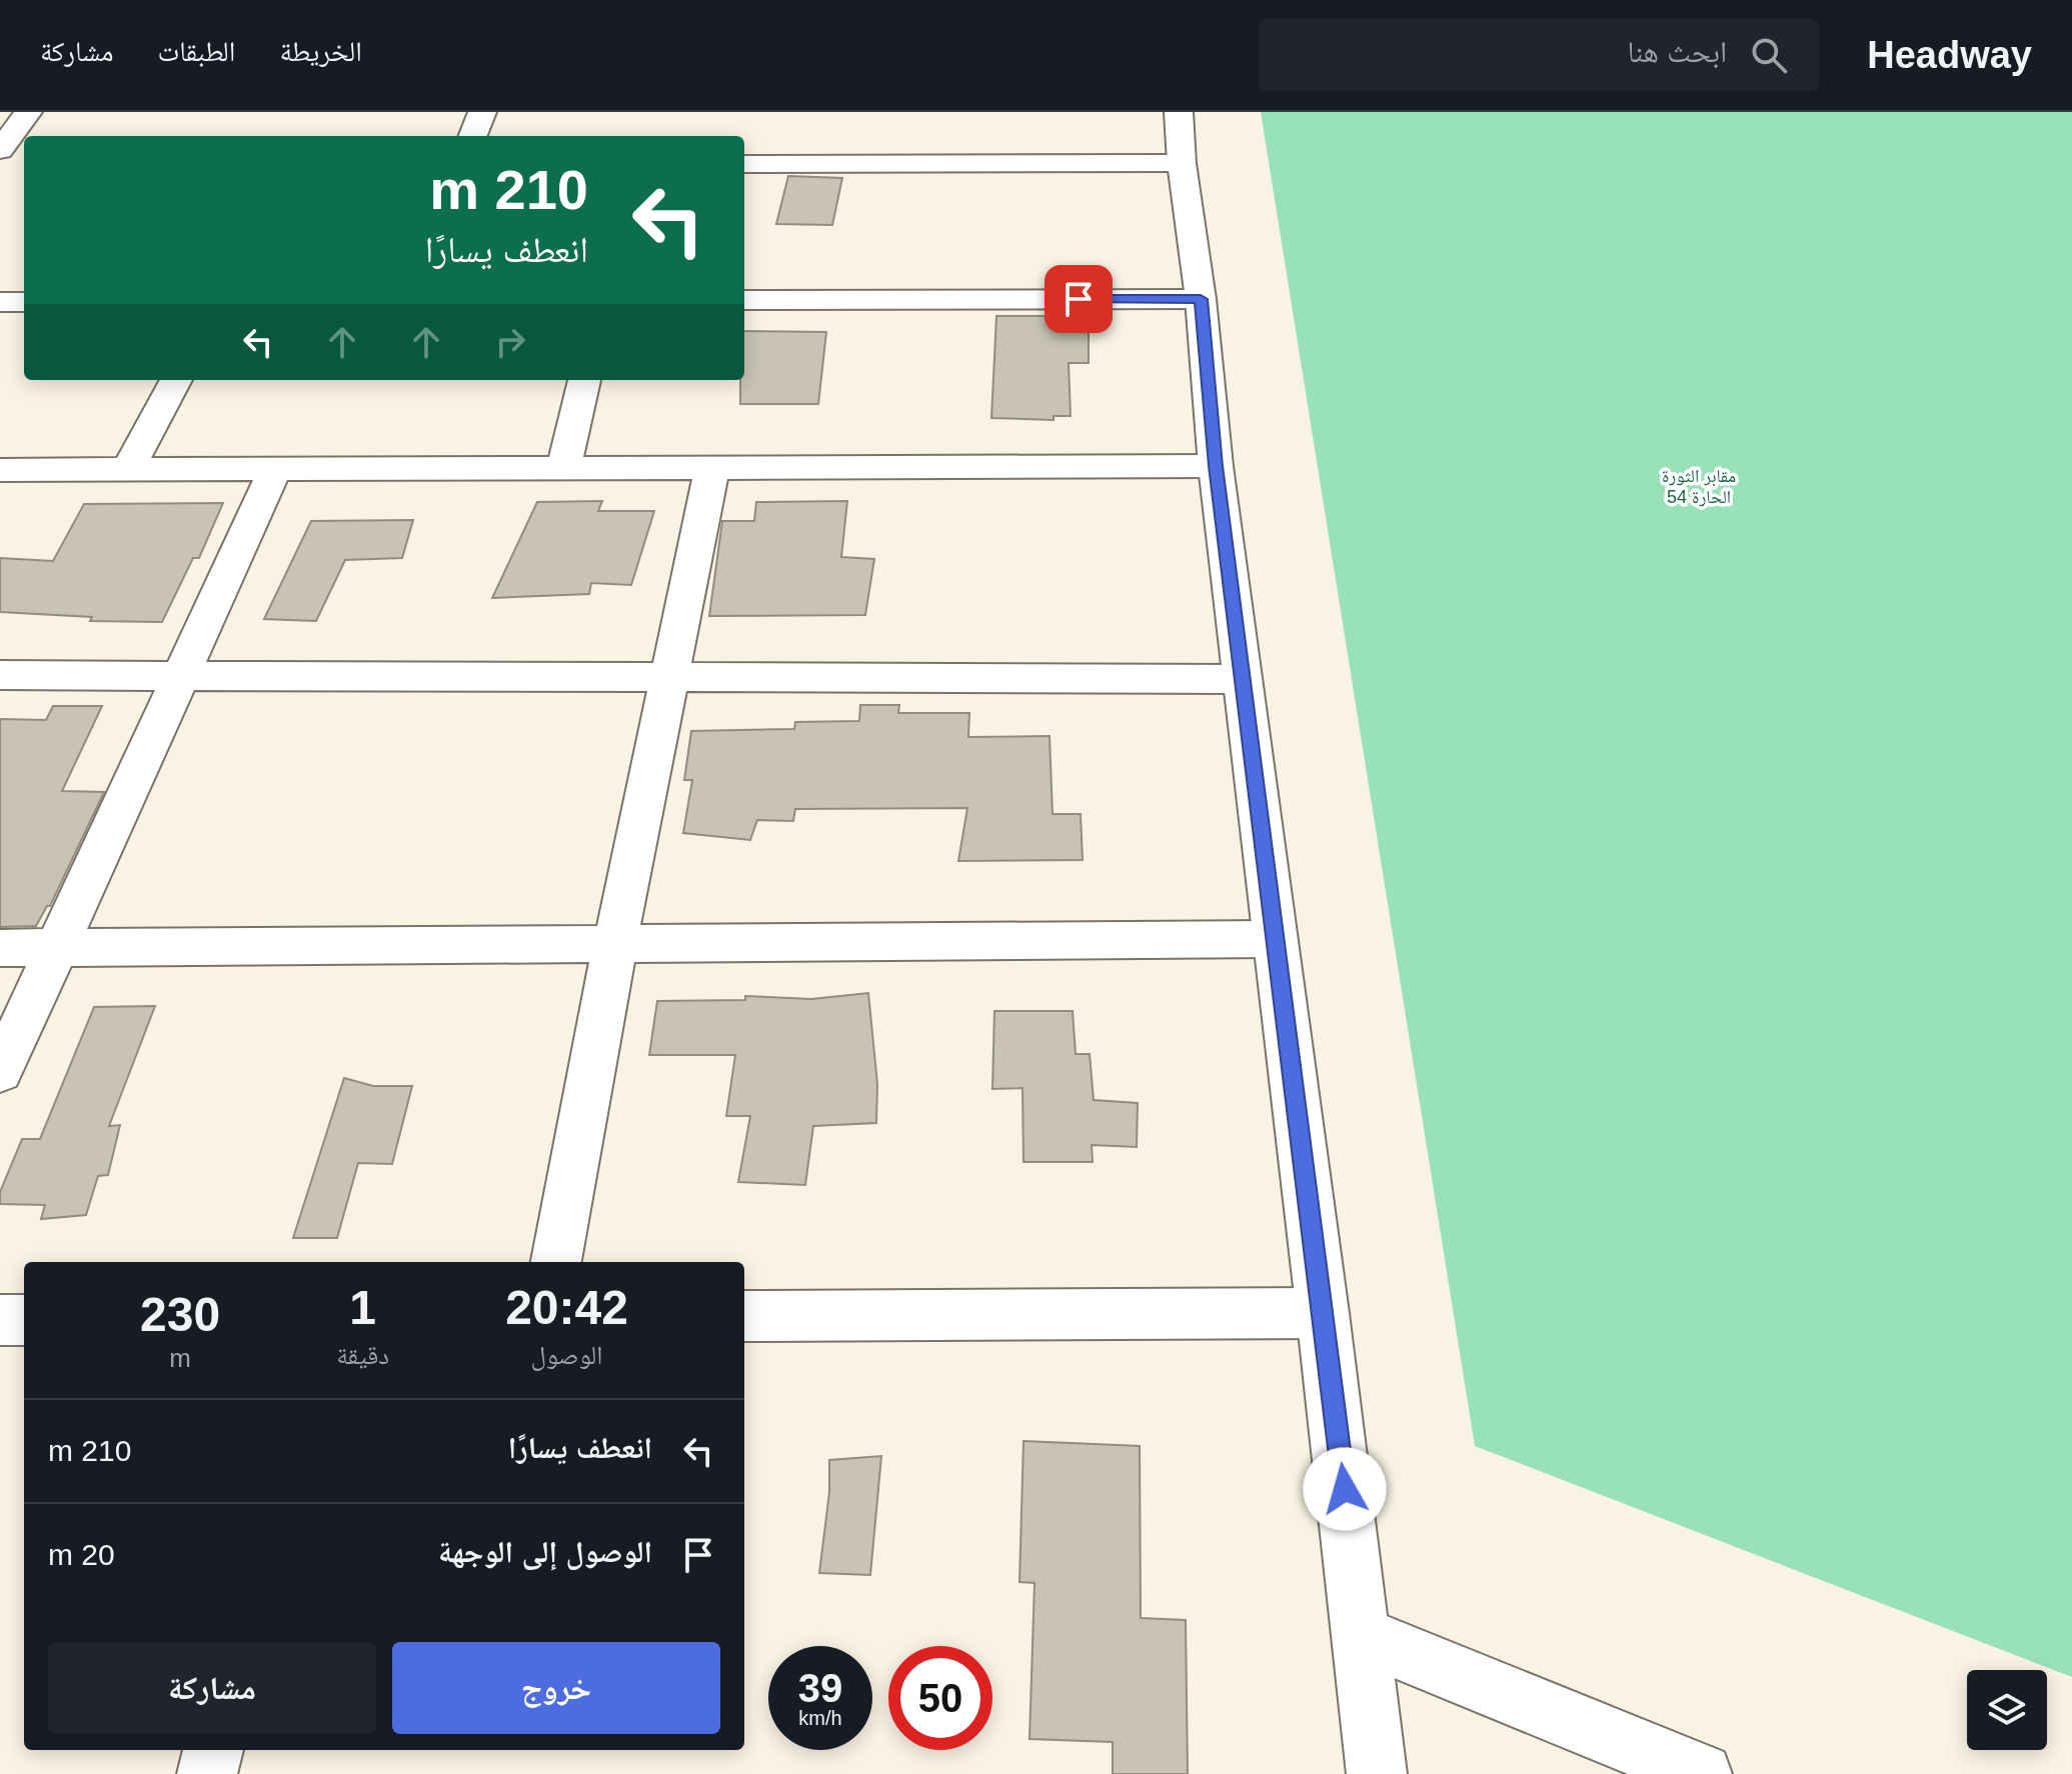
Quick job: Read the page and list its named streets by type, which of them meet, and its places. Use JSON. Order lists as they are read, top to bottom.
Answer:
{
  "parks": ["مقابر الثورة الحارة 54"],
  "page": {
    "header": "Headway",
    "search": "ابحث هنا",
    "nav": ["الخريطة", "الطبقات", "مشاركة"],
    "turn": ["210 m", "انعطف يسارًا"],
    "eta": [
      "20:42",
      "الوصول",
      "1",
      "دقيقة",
      "230",
      "m"
    ],
    "list": [
      {
        "name": "انعطف يسارًا",
        "value": "210 m"
      },
      {
        "name": "الوصول إلى الوجهة",
        "value": "20 m"
      }
    ],
    "buttons": ["خروج", "مشاركة"],
    "speed": "39 km/h",
    "limit": "50"
  }
}
